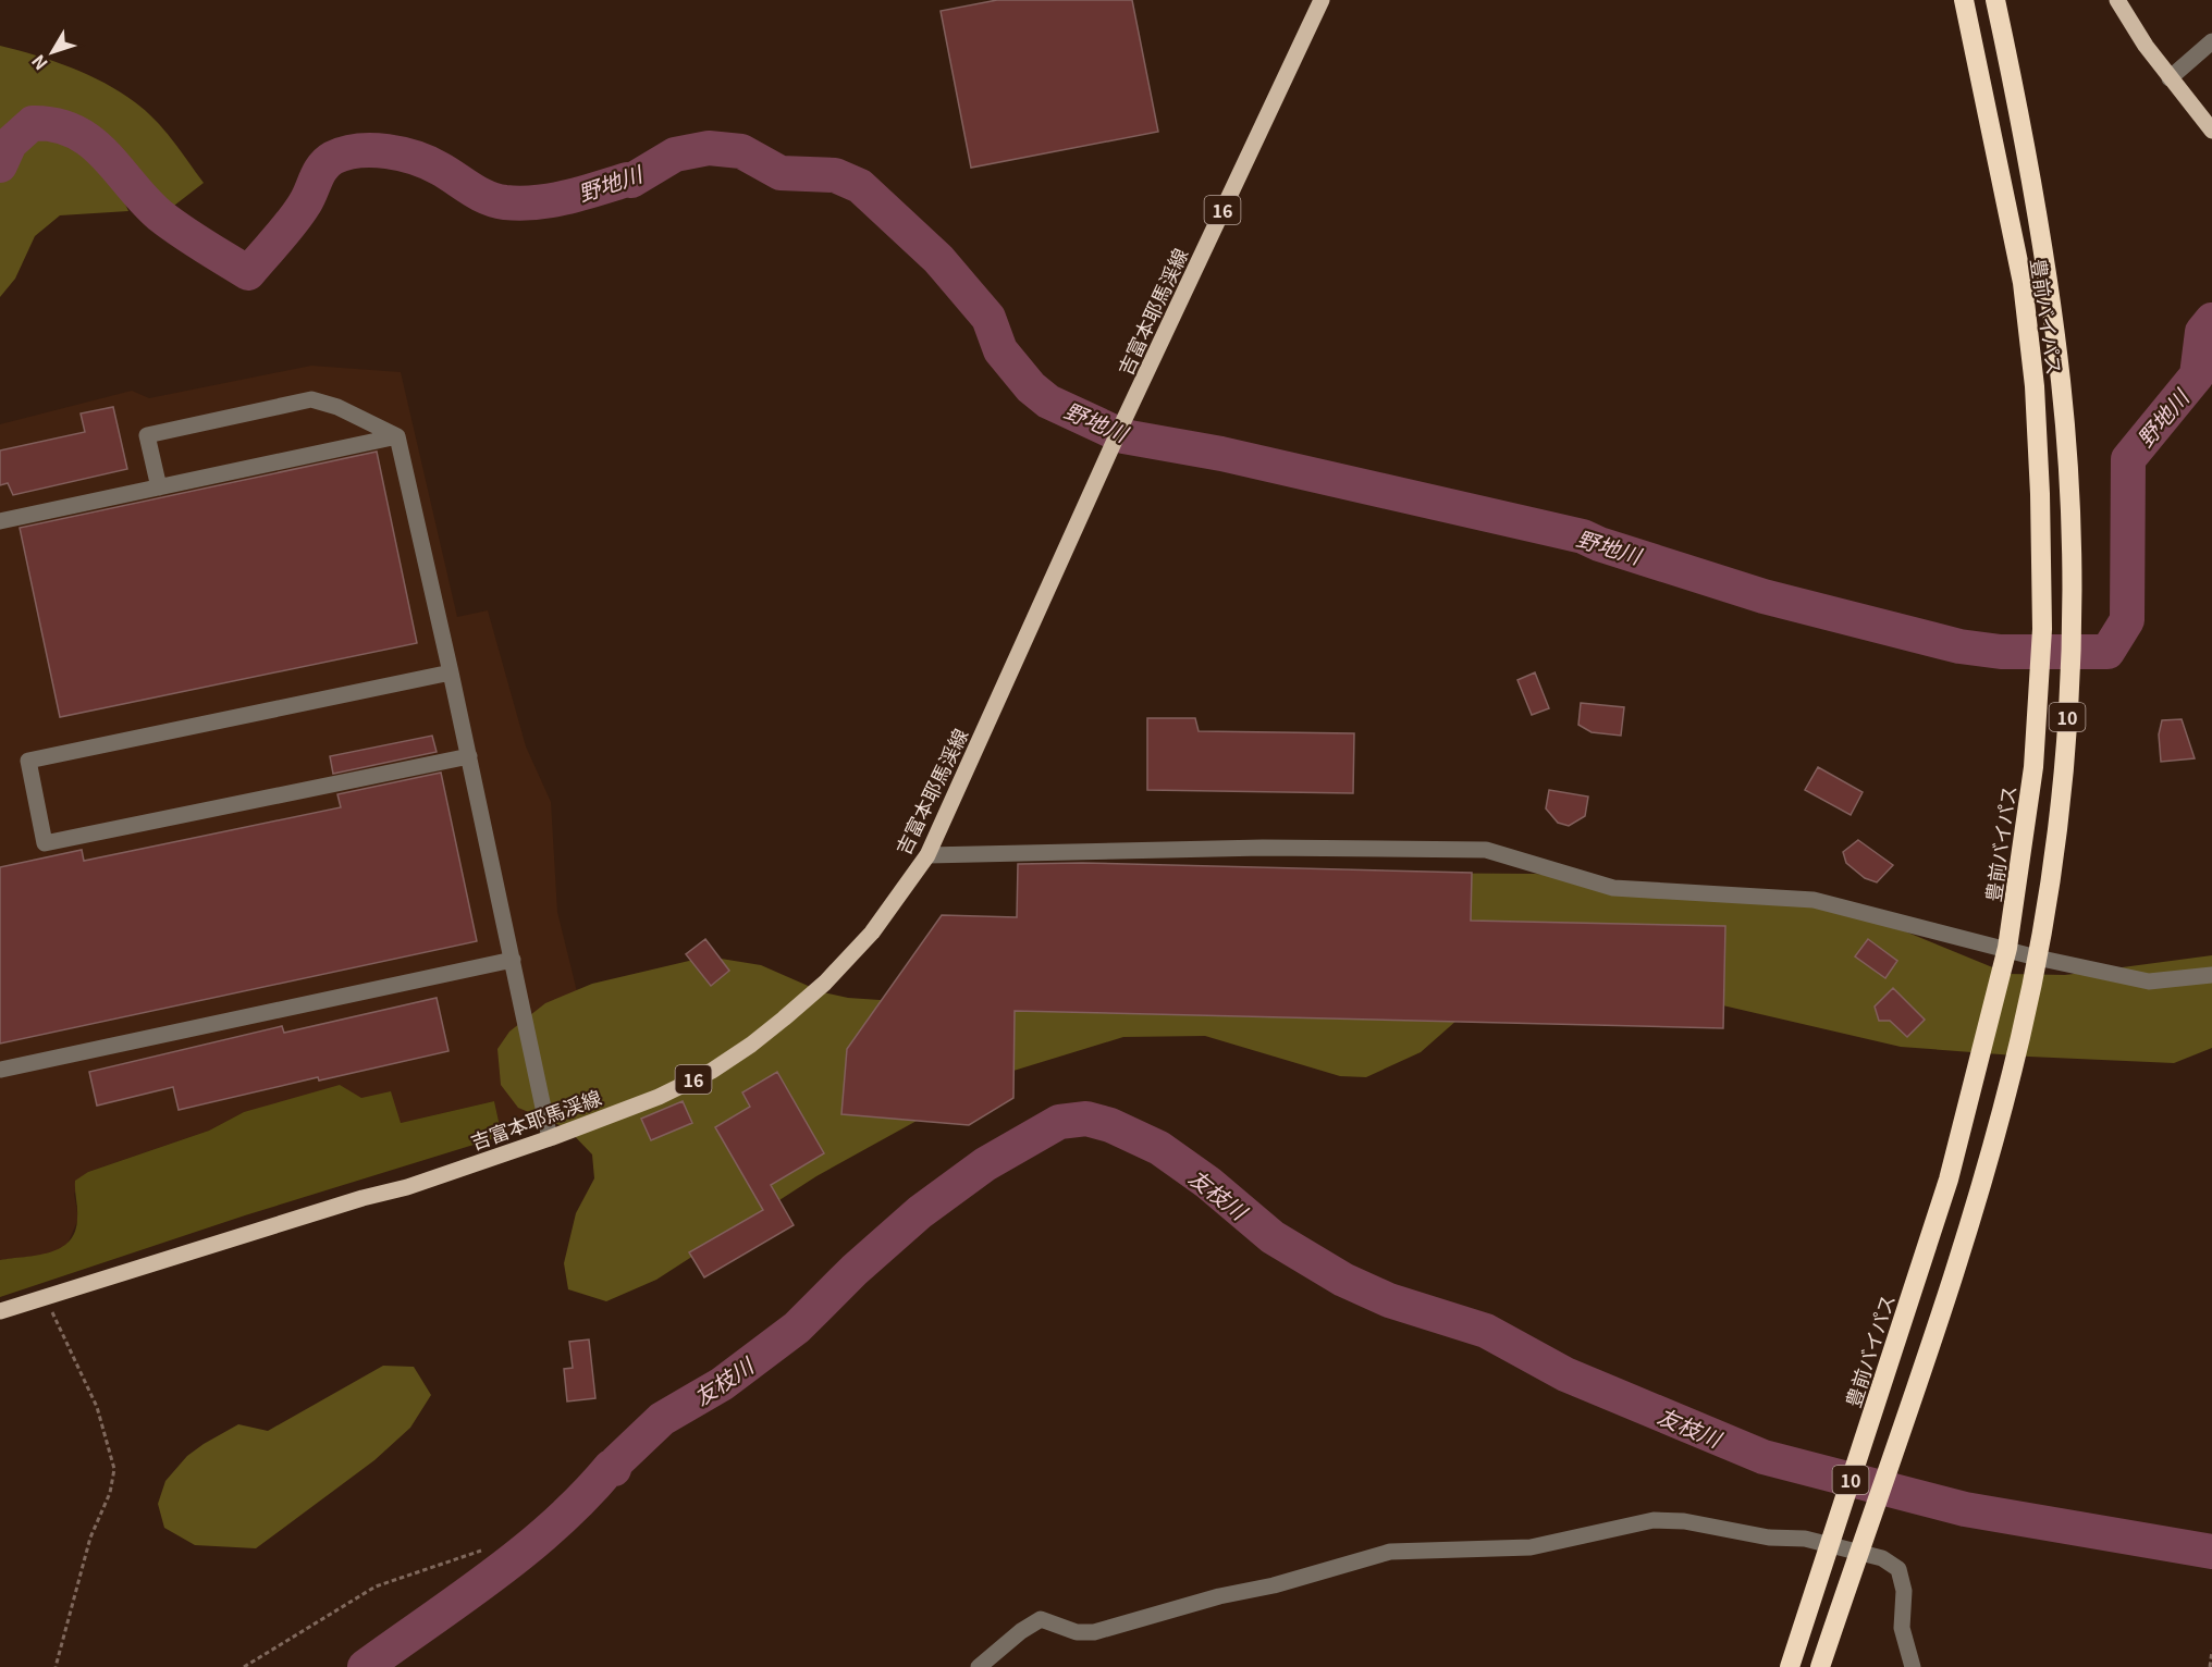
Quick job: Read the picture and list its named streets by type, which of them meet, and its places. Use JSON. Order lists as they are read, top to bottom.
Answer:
{
  "streets": {
    "highway": ["豊前バイパス", "10"],
    "main road": ["16", "吉富本耶馬渓線"]
  },
  "water": ["野地川", "友枝川"],
  "north": "bottom left"
}
